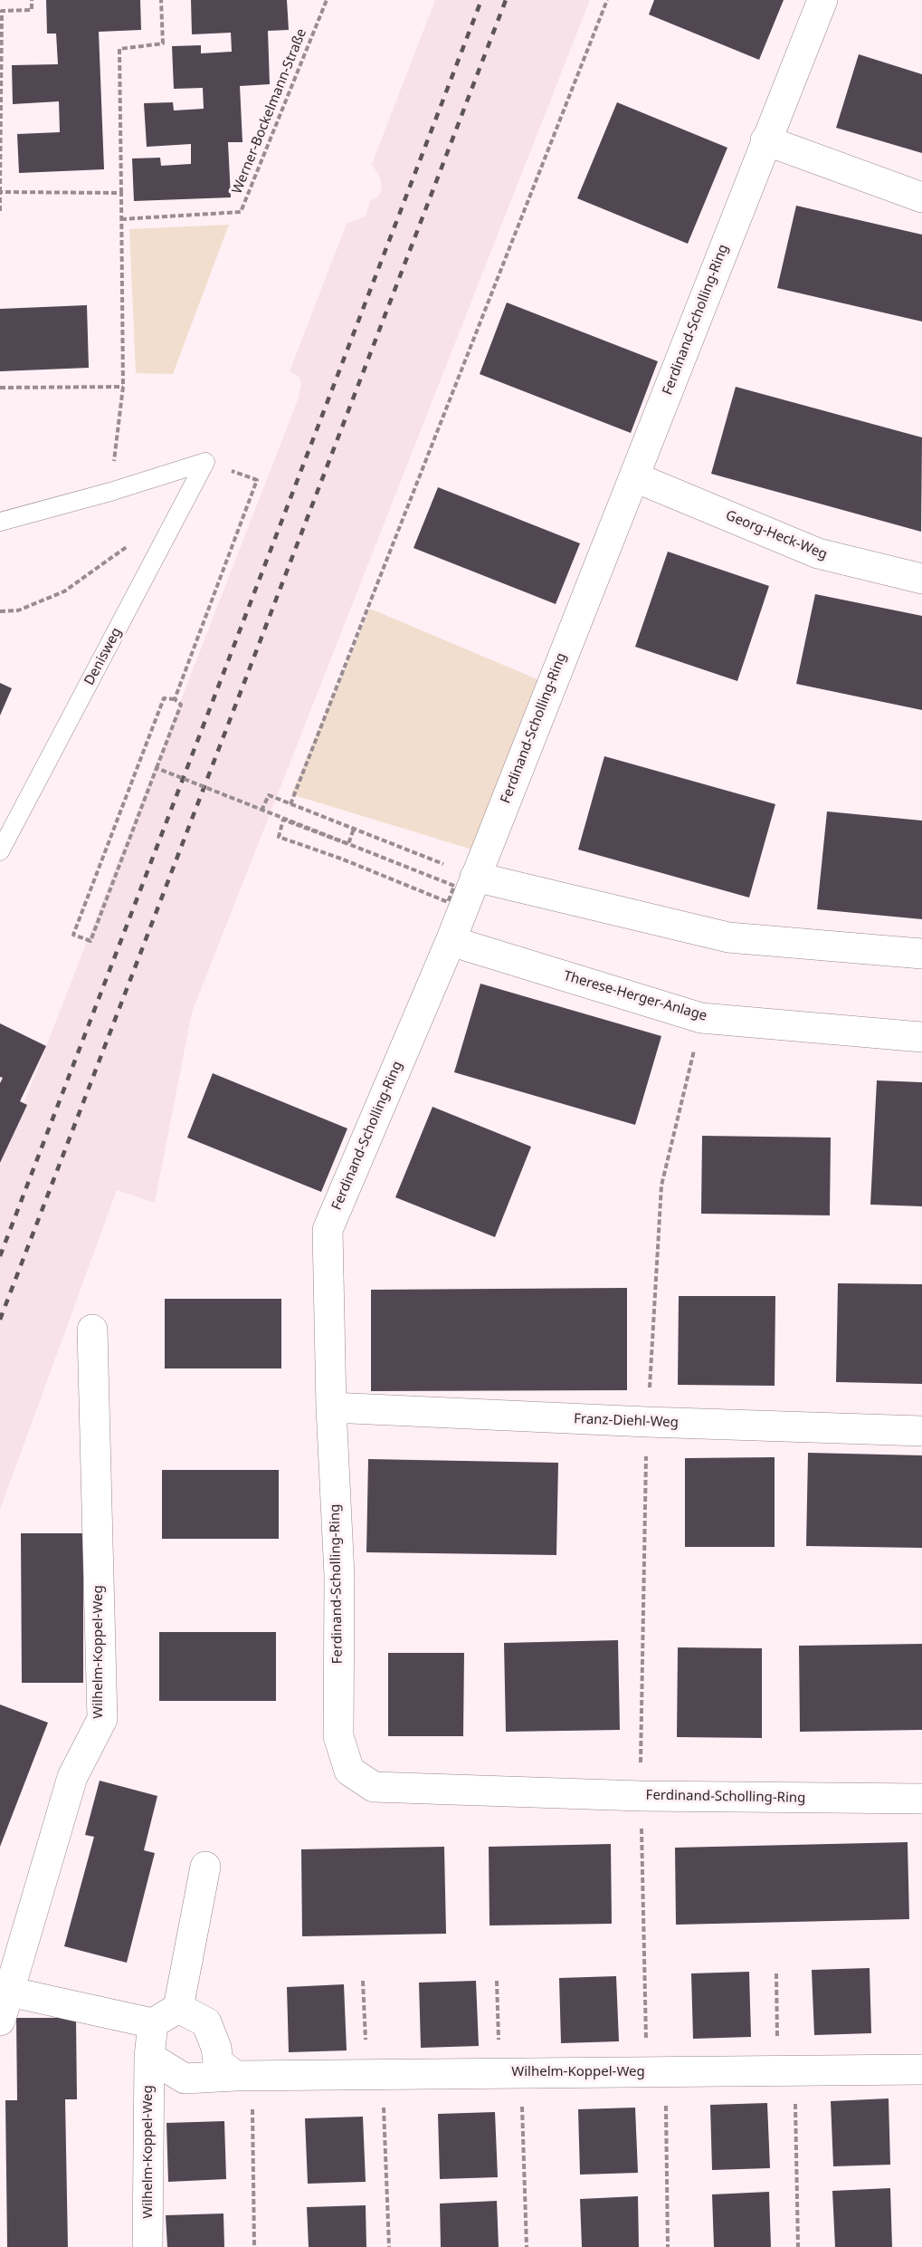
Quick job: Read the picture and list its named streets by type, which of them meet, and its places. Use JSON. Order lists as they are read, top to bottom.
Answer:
{
  "streets": {
    "street": [
      "Ferdinand-Scholling-Ring",
      "Georg-Heck-Weg",
      "Therese-Herger-Anlage",
      "Franz-Diehl-Weg",
      "Wilhelm-Koppel-Weg"
    ],
    "lane": ["Denisweg"],
    "path": ["Werner-Bockelmann-Straße"]
  },
  "crossings": [
    ["Ferdinand-Scholling-Ring", "Georg-Heck-Weg"],
    ["Ferdinand-Scholling-Ring", "Therese-Herger-Anlage"],
    ["Ferdinand-Scholling-Ring", "Franz-Diehl-Weg"]
  ]
}
